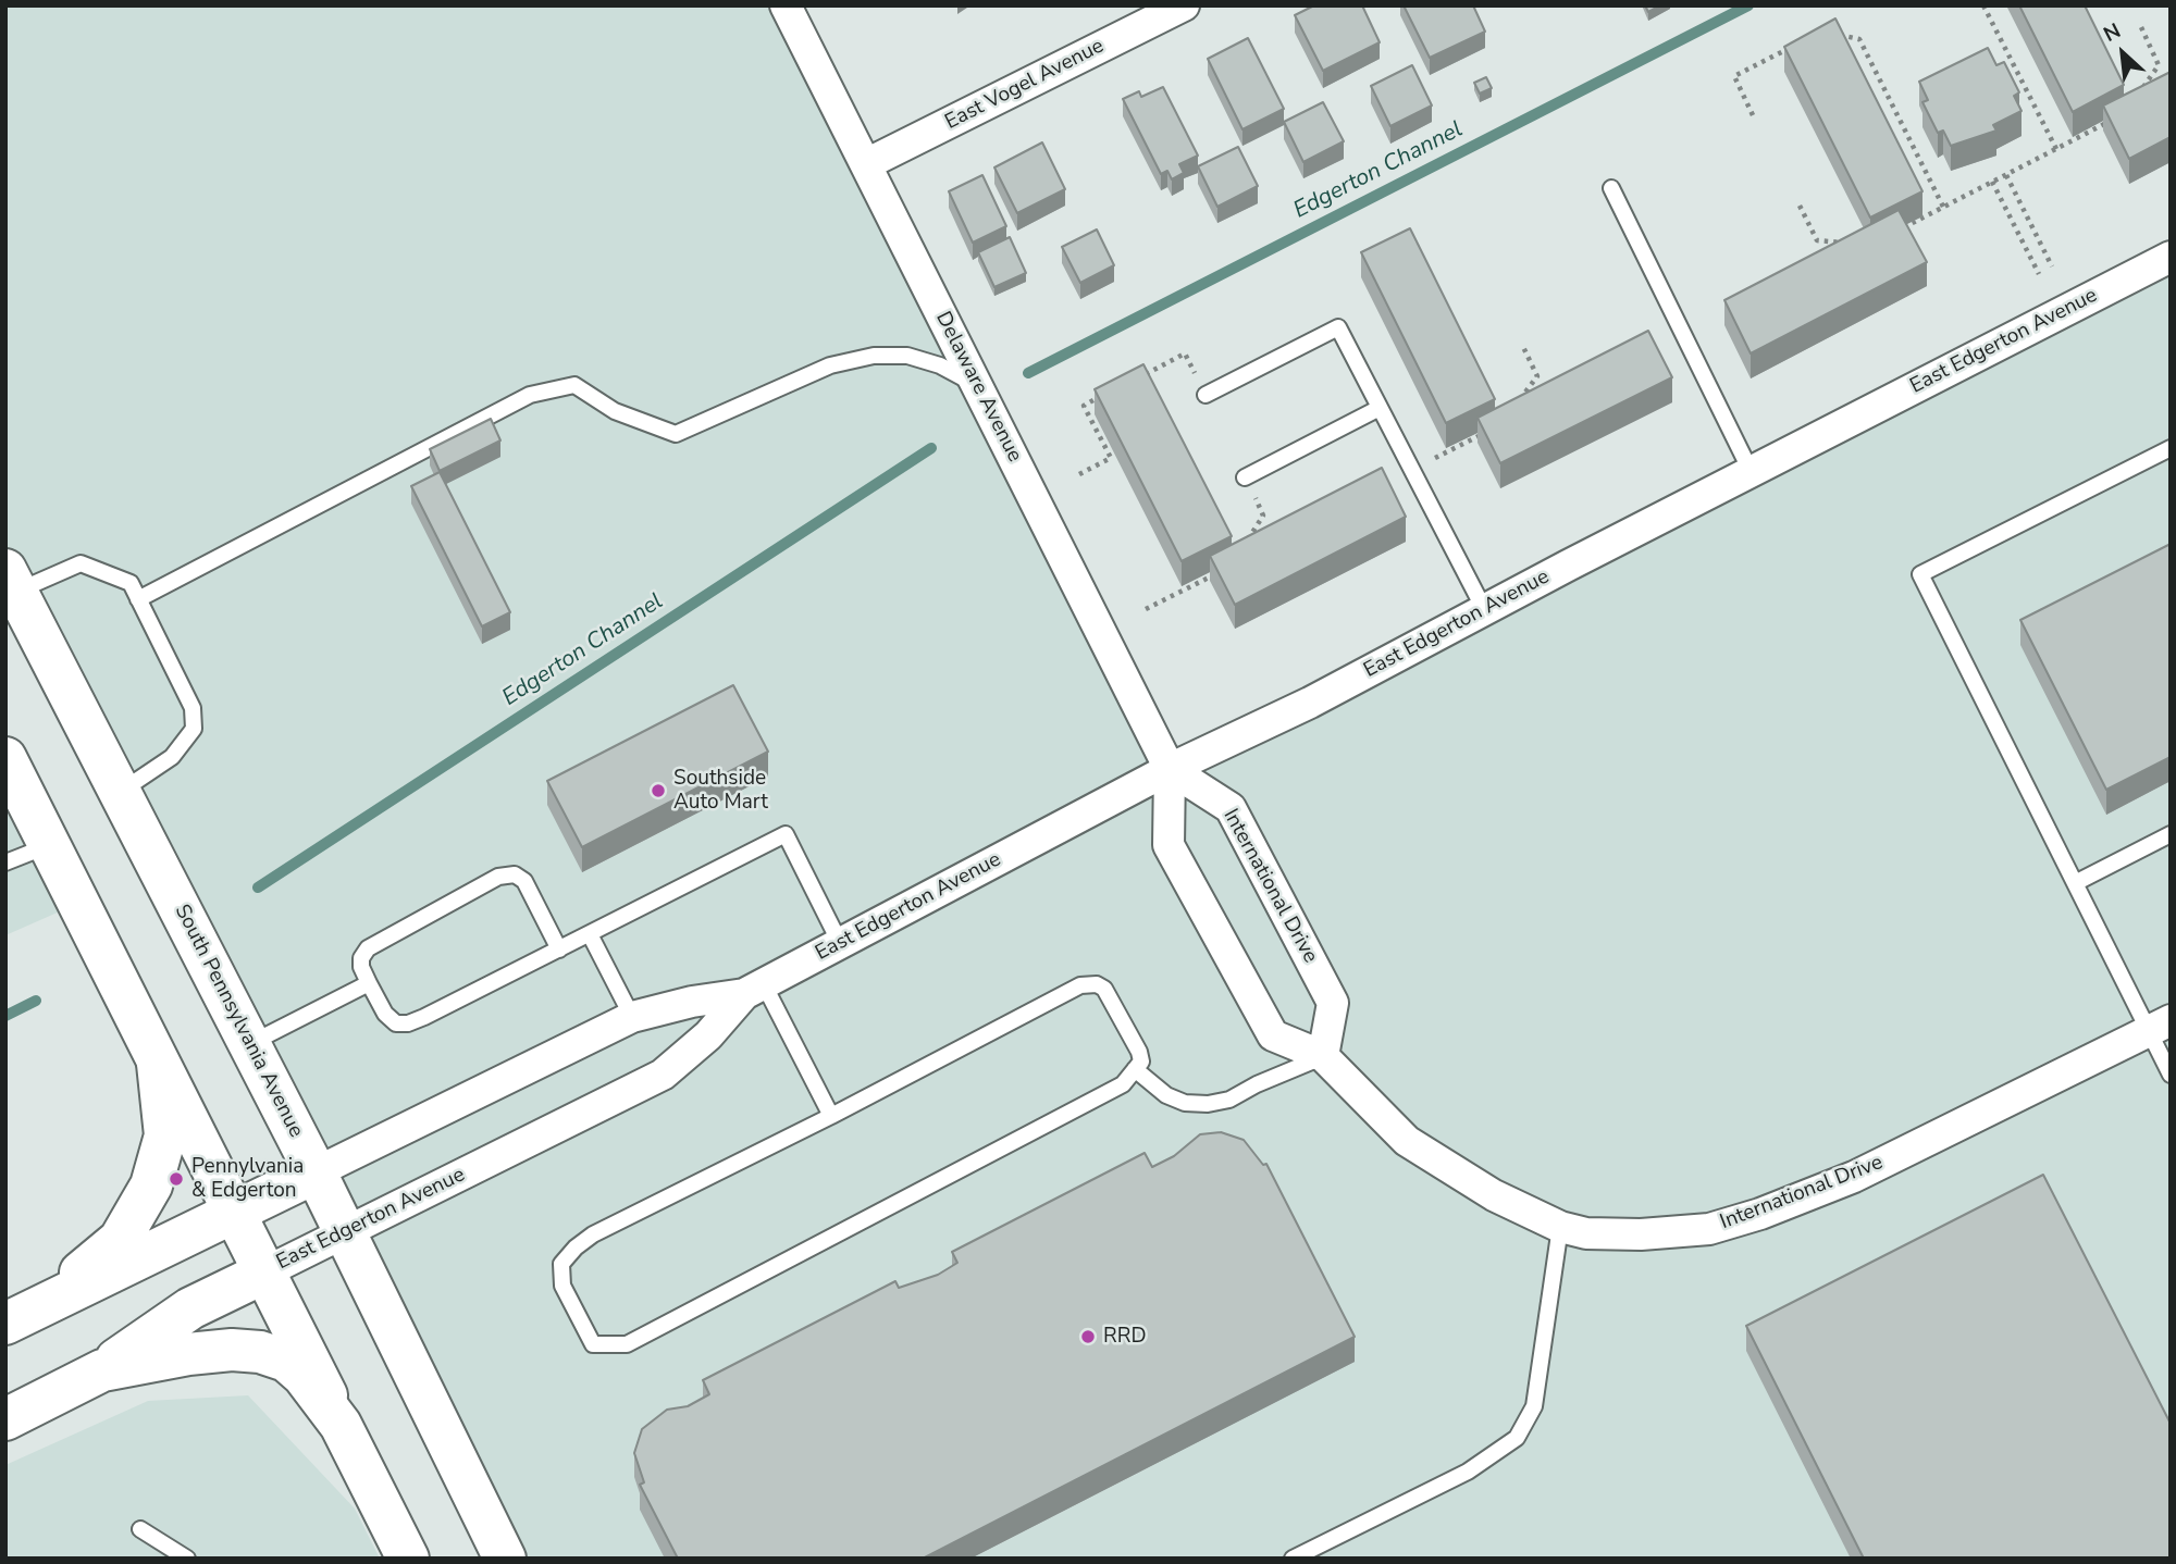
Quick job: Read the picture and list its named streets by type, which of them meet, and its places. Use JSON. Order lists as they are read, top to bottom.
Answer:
{
  "streets": {
    "main road": ["South Pennsylvania Avenue"],
    "street": [
      "East Vogel Avenue",
      "East Edgerton Avenue",
      "Delaware Avenue",
      "International Drive"
    ]
  },
  "crossings": [
    ["East Vogel Avenue", "Delaware Avenue"],
    ["East Edgerton Avenue", "Delaware Avenue"],
    ["East Edgerton Avenue", "International Drive"],
    ["East Edgerton Avenue", "South Pennsylvania Avenue"],
    ["Delaware Avenue", "International Drive"]
  ],
  "water": ["Edgerton Channel"],
  "places": ["Southside Auto Mart", "Pennylvania & Edgerton", "RRD"],
  "north": "top left"
}
